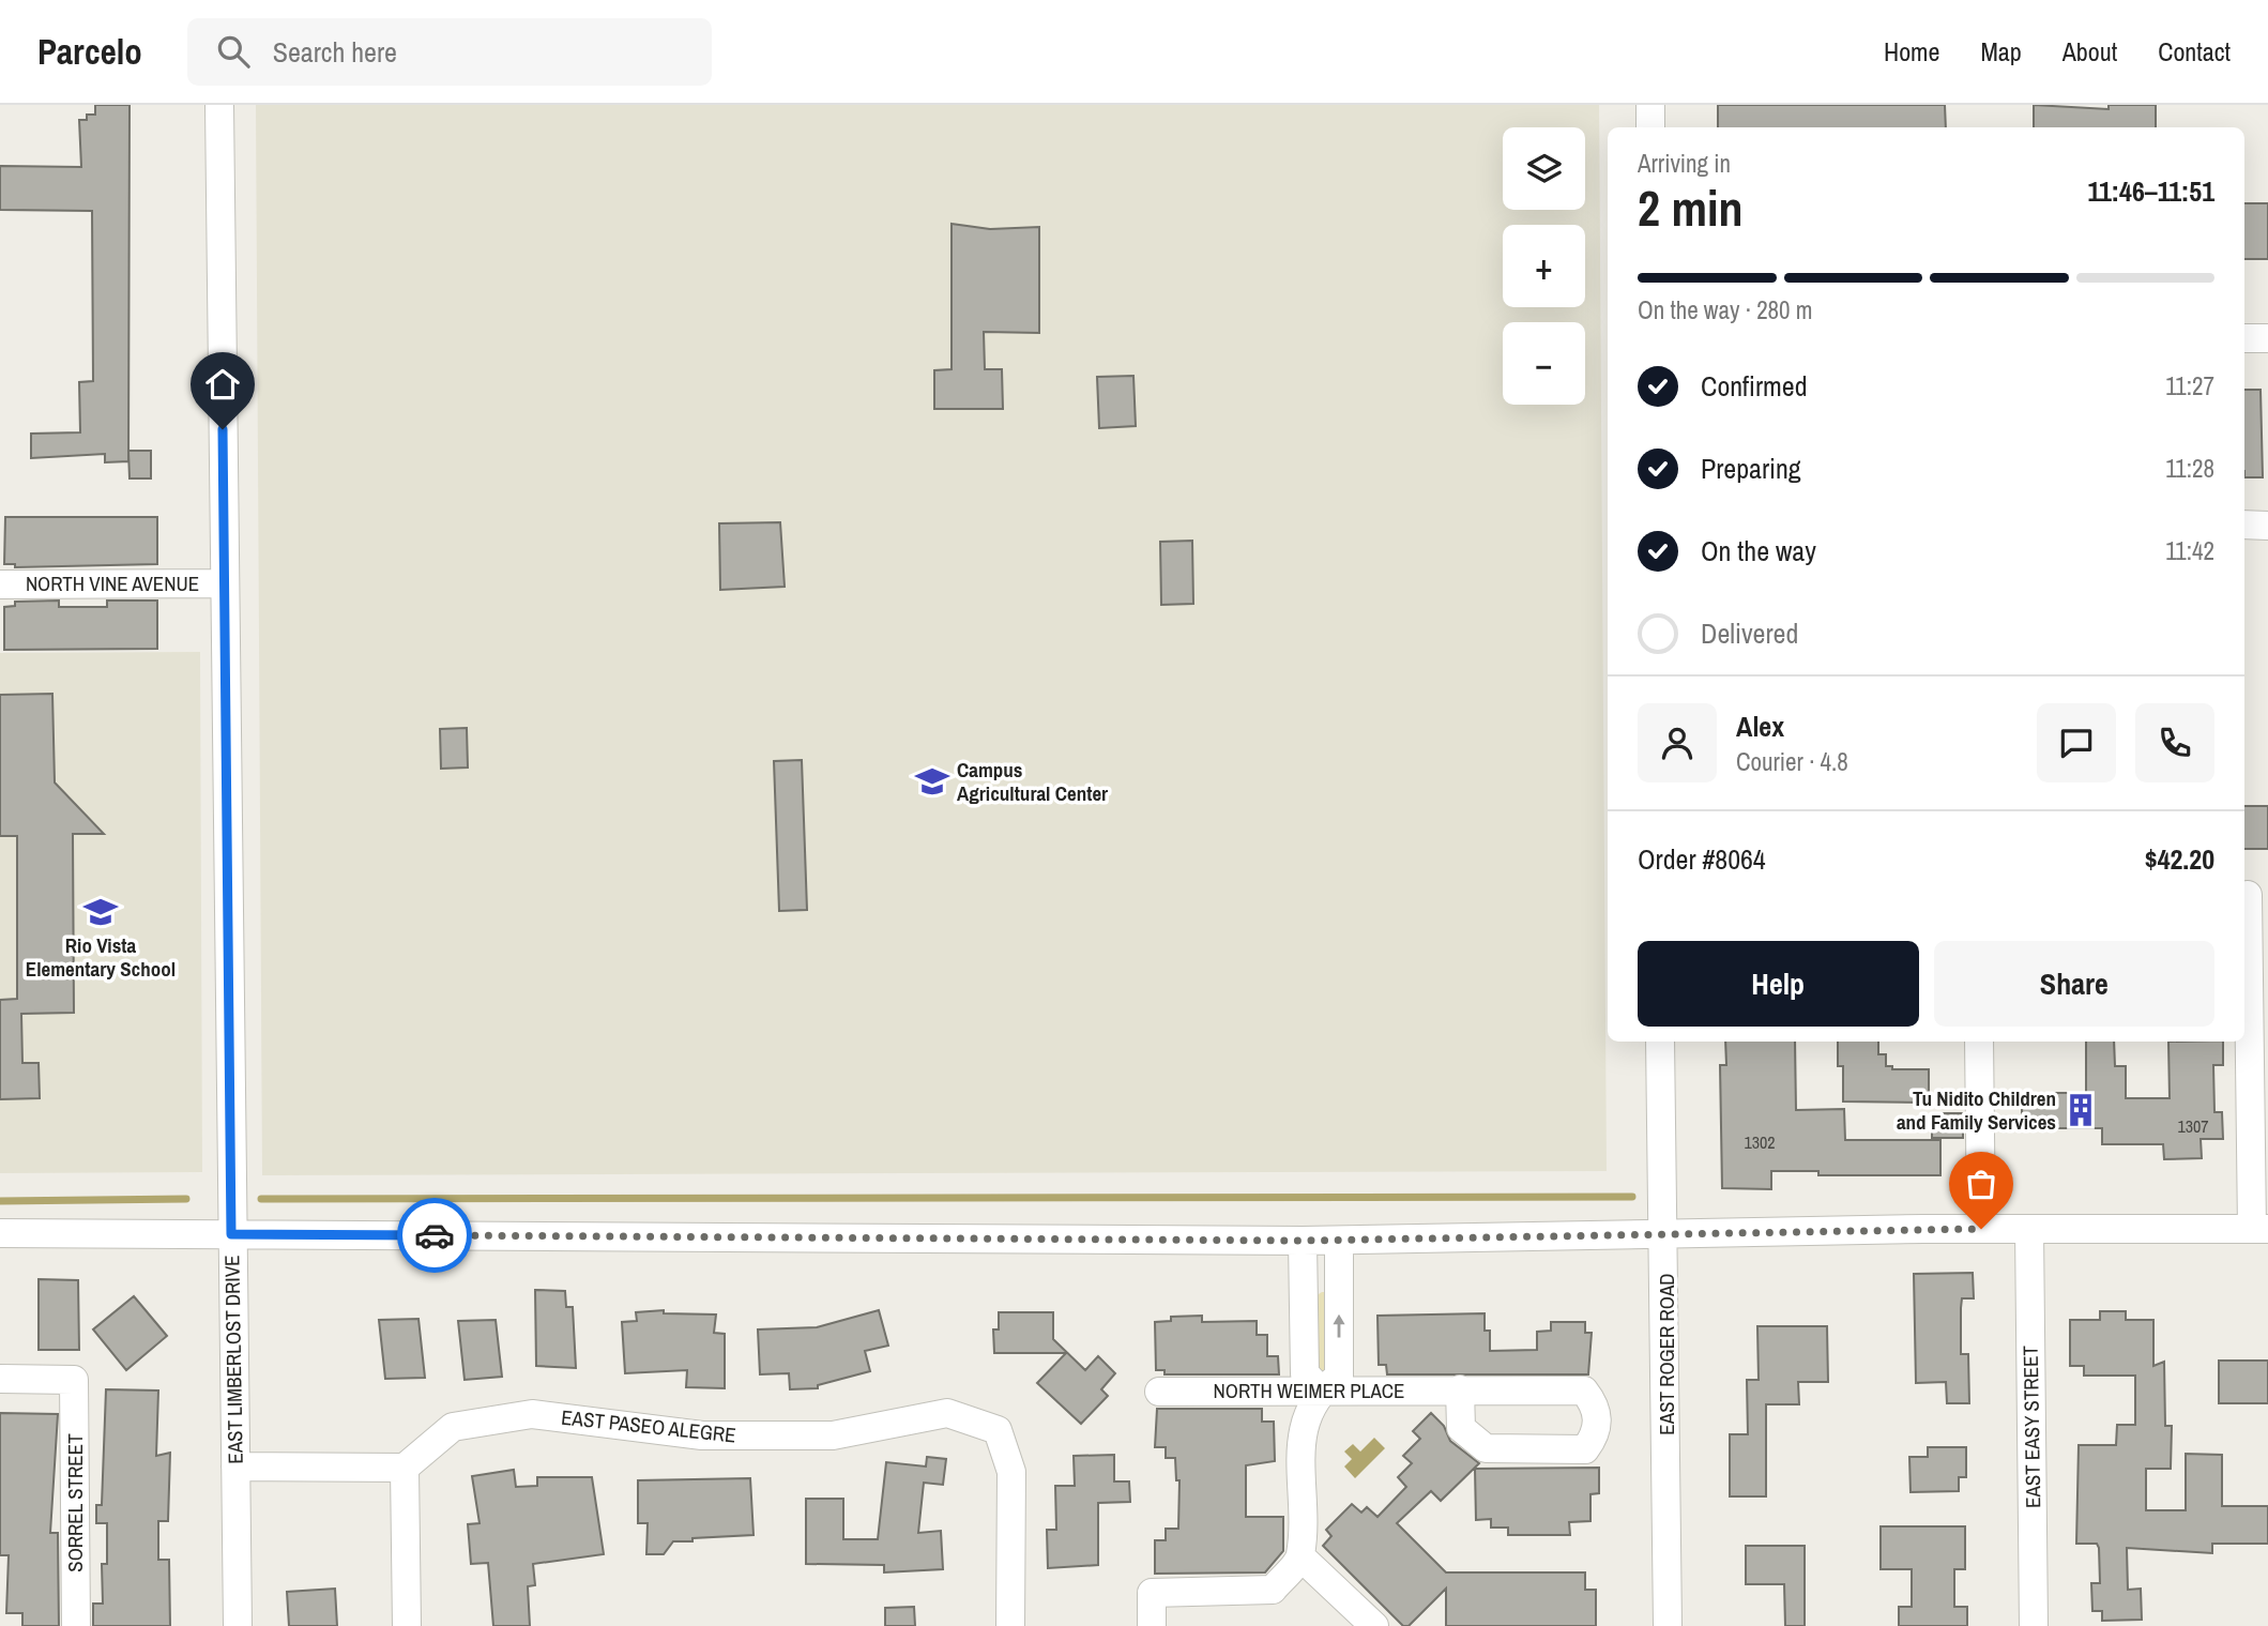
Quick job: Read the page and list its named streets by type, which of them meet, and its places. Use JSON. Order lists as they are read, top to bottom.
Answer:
{
  "streets": {
    "street": [
      "NORTH VINE AVENUE",
      "EAST ROGER ROAD",
      "EAST LIMBERLOST DRIVE",
      "NORTH WEIMER PLACE",
      "EAST PASEO ALEGRE",
      "EAST EASY STREET",
      "SORREL STREET"
    ]
  },
  "crossings": [
    ["NORTH VINE AVENUE", "EAST LIMBERLOST DRIVE"]
  ],
  "places": {
    "school or university": ["Campus Agricultural Center", "Rio Vista Elementary School"],
    "building": ["Tu Nidito Children and Family Services"]
  },
  "house_numbers": ["1307", "1302"],
  "page": {
    "header": "Parcelo",
    "search": "Search here",
    "nav": [
      "Home",
      "Map",
      "About",
      "Contact"
    ],
    "map_buttons": ["+", "−"],
    "heading": ["2 min", "Arriving in", "11:46–11:51"],
    "panel": [
      "Alex",
      "Courier · 4.8",
      "Order #8064",
      "$42.20"
    ],
    "bar": "On the way · 280 m",
    "list": [
      ["Confirmed", "11:27"],
      ["Preparing", "11:28"],
      ["On the way", "11:42"],
      "Delivered"
    ],
    "buttons": ["Help", "Share"]
  }
}
